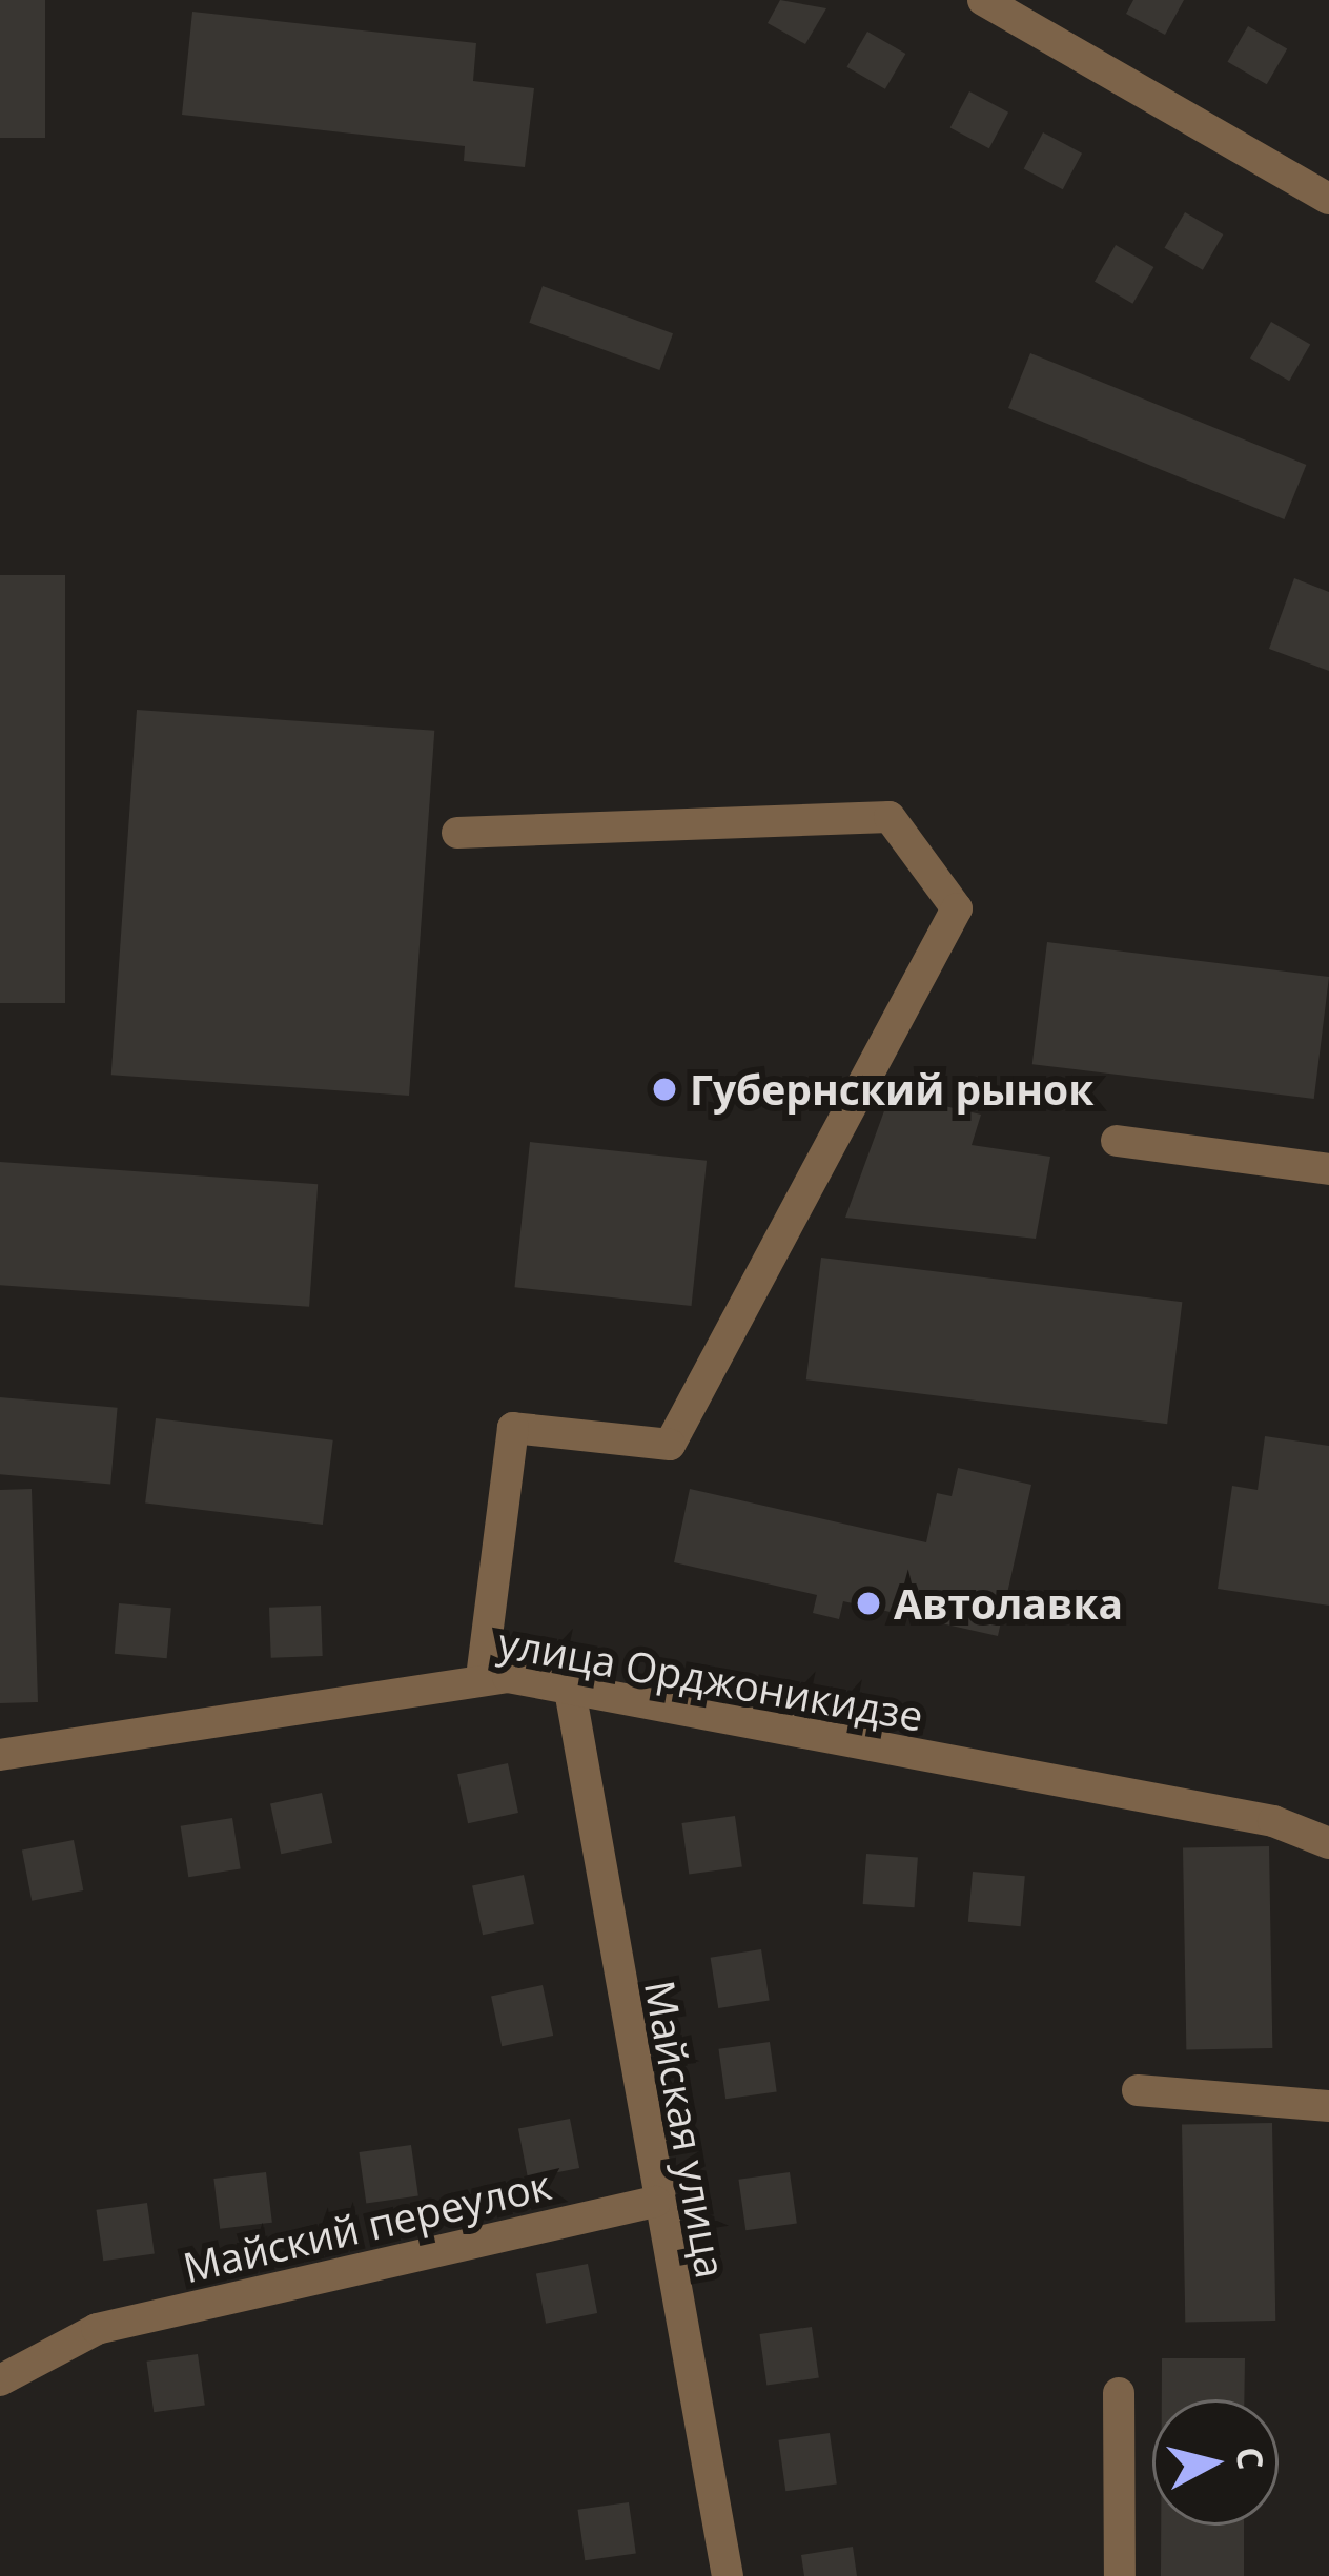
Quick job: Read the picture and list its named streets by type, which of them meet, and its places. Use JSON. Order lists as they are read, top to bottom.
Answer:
{
  "streets": {
    "street": ["улица Орджоникидзе", "Майская улица", "Майский переулок"]
  },
  "crossings": [
    ["улица Орджоникидзе", "Майская улица"],
    ["Майская улица", "Майский переулок"]
  ],
  "places": ["Губернский рынок", "Автолавка"],
  "north": "right"
}
